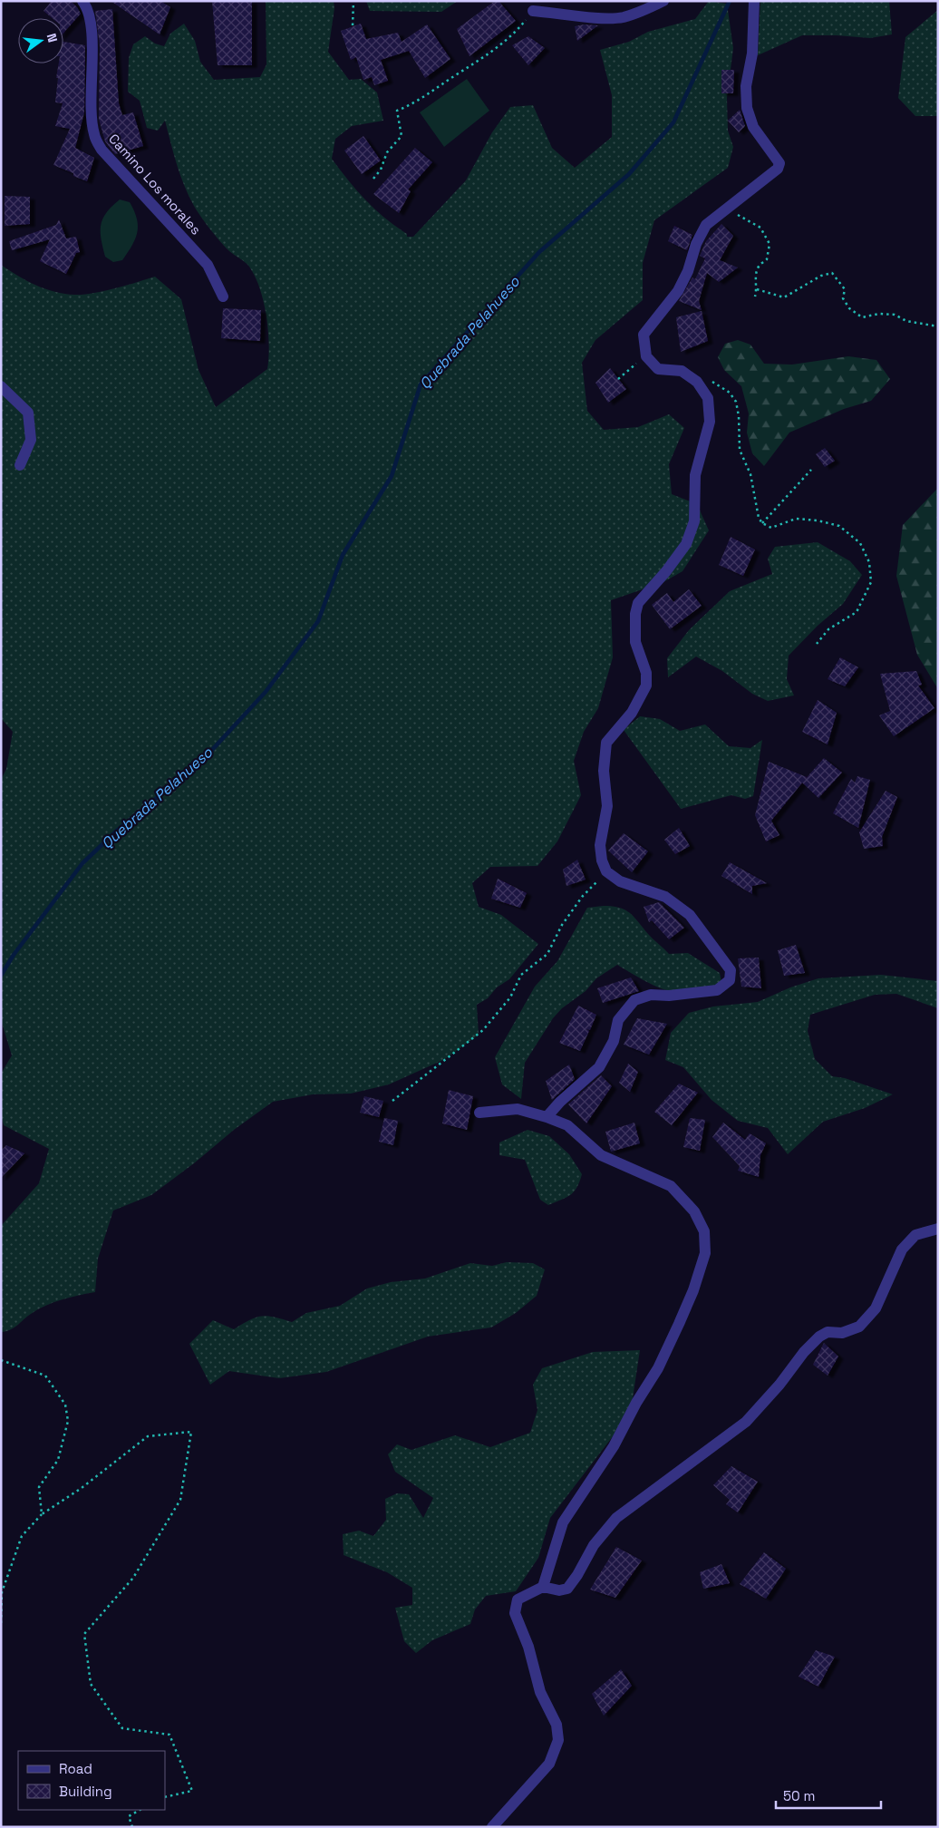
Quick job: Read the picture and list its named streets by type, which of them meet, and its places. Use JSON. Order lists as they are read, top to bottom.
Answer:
{
  "streets": {
    "street": ["Camino Los morales"]
  },
  "water": ["Quebrada Pelahueso"],
  "legend": ["Road", "Building"],
  "scale_bar": "50 m",
  "north": "right"
}
